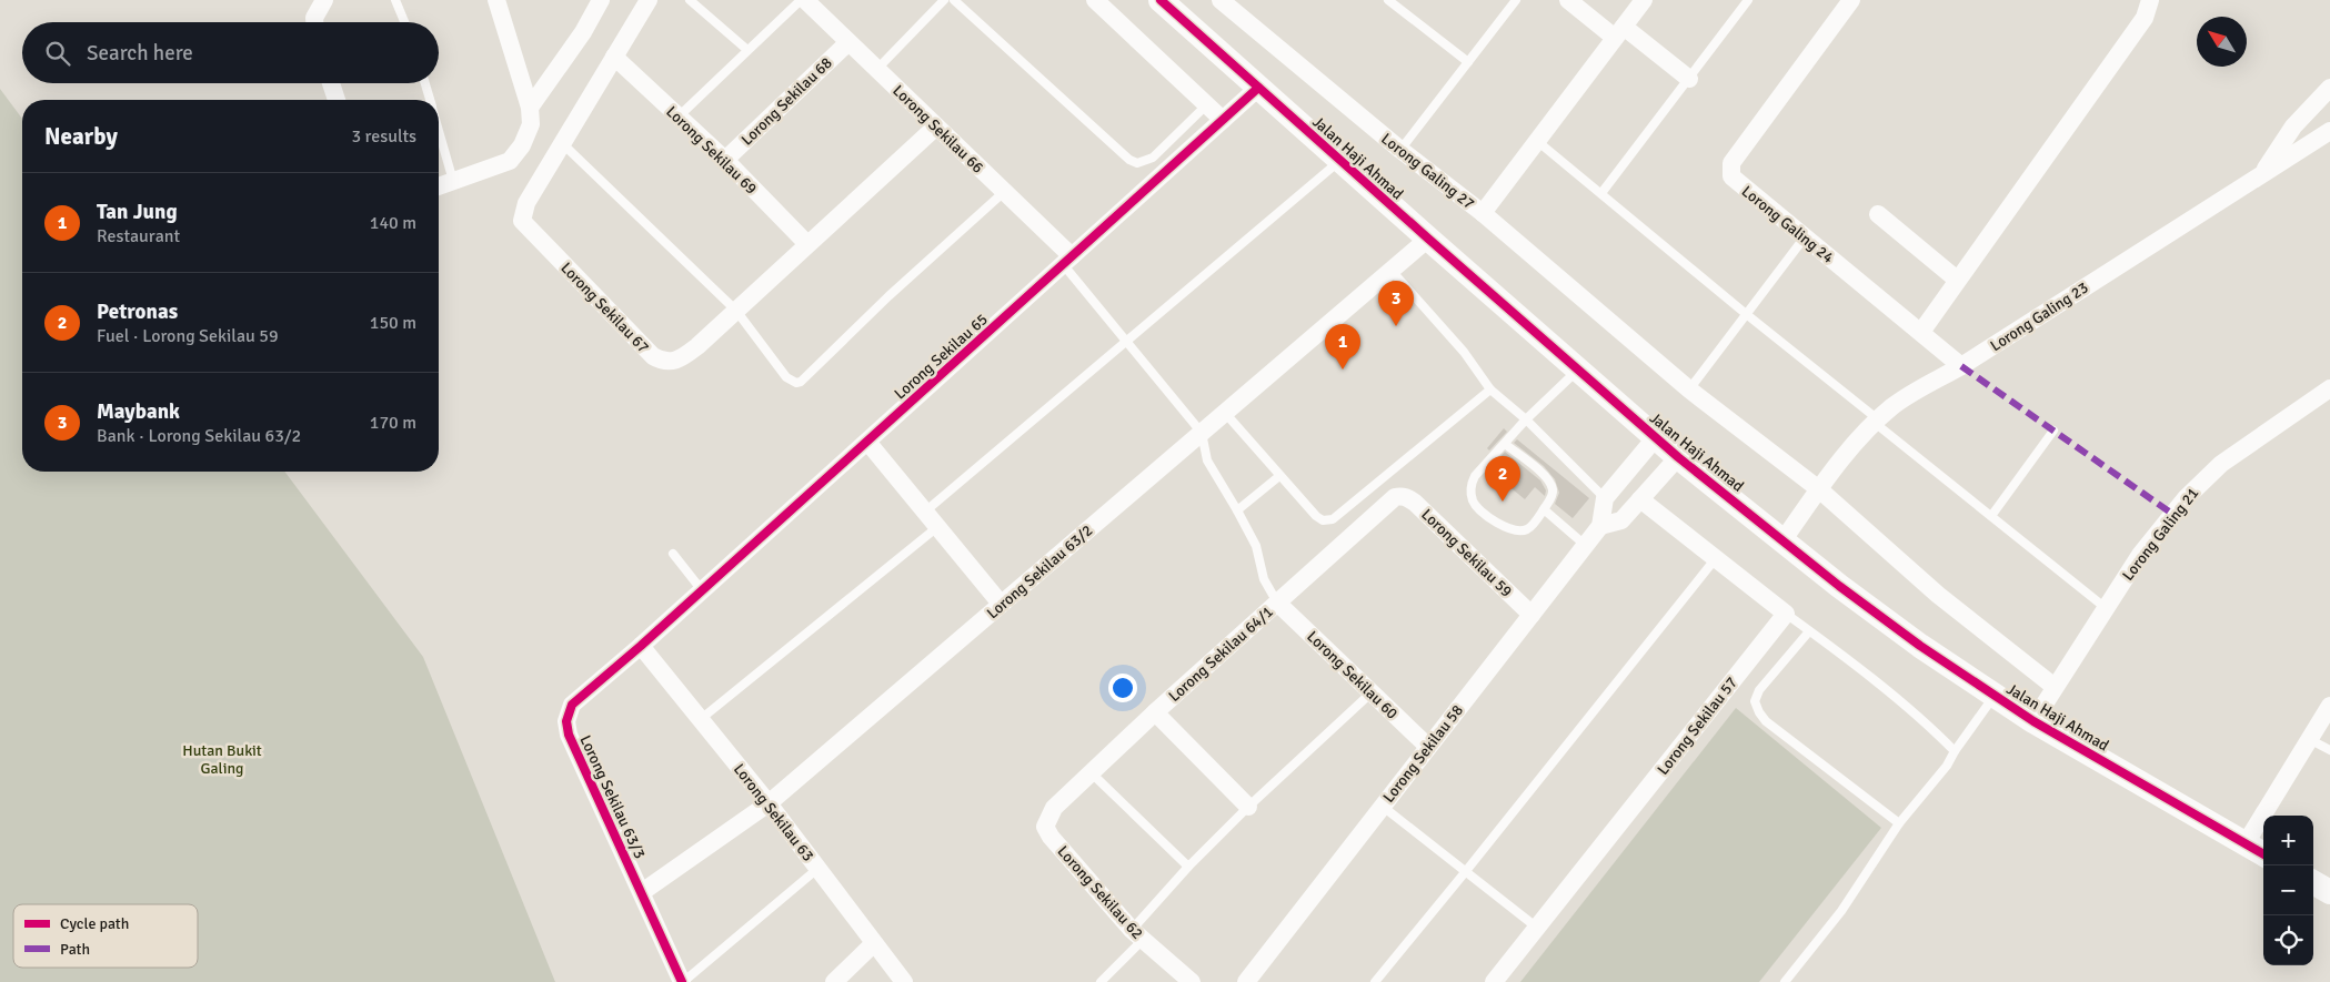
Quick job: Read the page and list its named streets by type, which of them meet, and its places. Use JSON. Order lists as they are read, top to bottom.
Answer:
{
  "streets": {
    "street": [
      "Lorong Sekilau 68",
      "Lorong Sekilau 66",
      "Lorong Sekilau 69",
      "Jalan Haji Ahmad",
      "Lorong Galing 27",
      "Lorong Galing 24",
      "Lorong Sekilau 67",
      "Lorong Galing 23",
      "Lorong Sekilau 65",
      "Lorong Galing 21",
      "Lorong Sekilau 59",
      "Lorong Sekilau 63/2",
      "Lorong Sekilau 64/1",
      "Lorong Sekilau 60",
      "Lorong Sekilau 57",
      "Lorong Sekilau 58",
      "Lorong Sekilau 63/3",
      "Lorong Sekilau 63",
      "Lorong Sekilau 62"
    ]
  },
  "crossings": [
    ["Lorong Sekilau 68", "Lorong Sekilau 66"],
    ["Lorong Sekilau 68", "Lorong Sekilau 69"],
    ["Lorong Sekilau 66", "Lorong Sekilau 67"],
    ["Lorong Sekilau 66", "Lorong Sekilau 65"],
    ["Lorong Sekilau 69", "Lorong Sekilau 67"],
    ["Jalan Haji Ahmad", "Lorong Galing 23"],
    ["Jalan Haji Ahmad", "Lorong Sekilau 65"],
    ["Jalan Haji Ahmad", "Lorong Galing 21"],
    ["Jalan Haji Ahmad", "Lorong Sekilau 63/2"],
    ["Lorong Galing 24", "Lorong Galing 23"],
    ["Lorong Sekilau 65", "Lorong Sekilau 63/3"],
    ["Lorong Sekilau 65", "Lorong Sekilau 63"],
    ["Lorong Sekilau 59", "Lorong Sekilau 64/1"],
    ["Lorong Sekilau 59", "Lorong Sekilau 58"],
    ["Lorong Sekilau 63/2", "Lorong Sekilau 63/3"],
    ["Lorong Sekilau 63/2", "Lorong Sekilau 63"],
    ["Lorong Sekilau 64/1", "Lorong Sekilau 60"],
    ["Lorong Sekilau 64/1", "Lorong Sekilau 62"],
    ["Lorong Sekilau 60", "Lorong Sekilau 58"],
    ["Lorong Sekilau 63/3", "Lorong Sekilau 63"]
  ],
  "parks": ["Hutan Bukit Galing"],
  "legend": ["Cycle path", "Path"],
  "north": "top left",
  "page": {
    "search": "Search here",
    "heading": ["Nearby", "3 results"],
    "list": [
      {
        "mark": "1",
        "name": "Tan Jung",
        "note": "Restaurant",
        "value": "140 m"
      },
      {
        "mark": "2",
        "name": "Petronas",
        "note": "Fuel · Lorong Sekilau 59",
        "value": "150 m"
      },
      {
        "mark": "3",
        "name": "Maybank",
        "note": "Bank · Lorong Sekilau 63/2",
        "value": "170 m"
      }
    ],
    "pins": ["3", "1", "2"],
    "map_buttons": ["+", "−"]
  }
}
